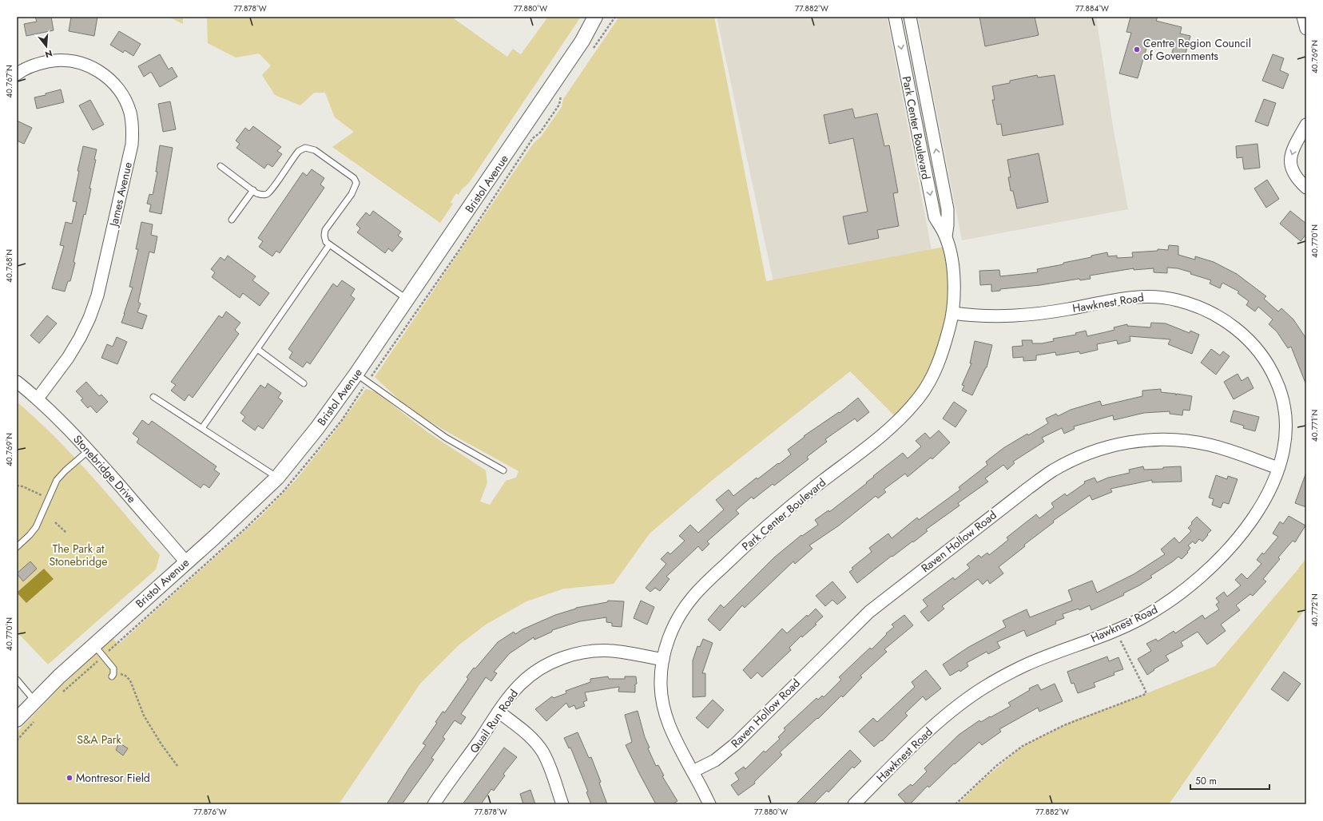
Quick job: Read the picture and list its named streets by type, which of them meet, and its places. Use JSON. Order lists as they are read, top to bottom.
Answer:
{
  "streets": {
    "street": [
      "Park Center Boulevard",
      "Bristol Avenue",
      "James Avenue",
      "Hawknest Road",
      "Stonebridge Drive",
      "Raven Hollow Road",
      "Quail Run Road"
    ]
  },
  "crossings": [
    ["Park Center Boulevard", "Hawknest Road"],
    ["Park Center Boulevard", "Raven Hollow Road"],
    ["Park Center Boulevard", "Quail Run Road"],
    ["Bristol Avenue", "Stonebridge Drive"],
    ["James Avenue", "Stonebridge Drive"],
    ["Hawknest Road", "Raven Hollow Road"]
  ],
  "parks": ["The Park at Stonebridge", "S&A Park"],
  "places": ["Centre Region Council of Governments", "Montresor Field"],
  "scale_bar": "50 m",
  "north": "bottom",
  "coordinates": [
    "77.878°W",
    "77.880°W",
    "77.882°W",
    "77.884°W",
    "40.769°N",
    "40.767°N",
    "40.770°N",
    "40.768°N",
    "40.771°N",
    "40.772°N",
    "77.876°W"
  ]
}
